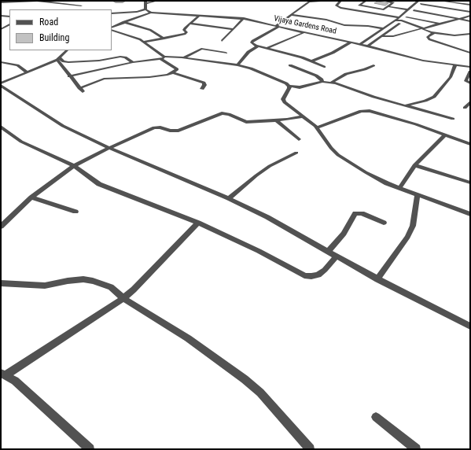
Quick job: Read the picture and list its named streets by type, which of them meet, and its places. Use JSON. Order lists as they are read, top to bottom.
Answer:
{
  "streets": {
    "street": ["Vijaya Gardens Road"]
  },
  "legend": ["Road", "Building"]
}
